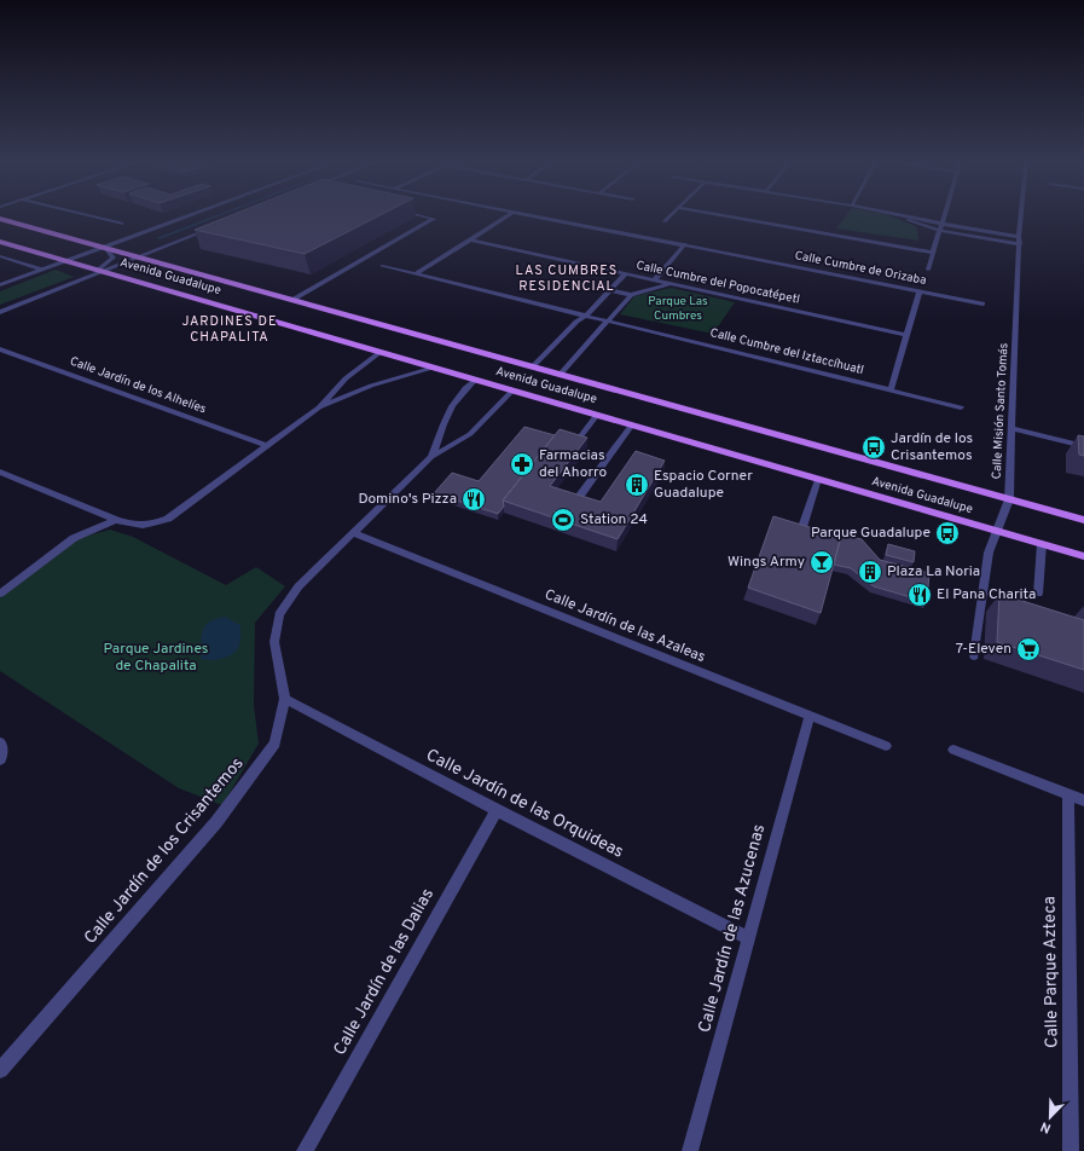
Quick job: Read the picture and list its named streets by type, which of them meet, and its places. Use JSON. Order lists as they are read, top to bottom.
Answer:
{
  "streets": {
    "main road": ["Avenida Guadalupe"],
    "street": [
      "Calle Cumbre de Orizaba",
      "Calle Cumbre del Popocatépetl",
      "Calle Cumbre del Iztaccíhuatl",
      "Calle Jardín de los Alhelíes",
      "Calle Misión Santo Tomás",
      "Calle Jardín de las Azaleas",
      "Calle Jardín de las Orquideas",
      "Calle Jardín de los Crisantemos",
      "Calle Jardín de las Azucenas",
      "Calle Jardín de las Dalias",
      "Calle Parque Azteca"
    ]
  },
  "crossings": [
    ["Avenida Guadalupe", "Calle Misión Santo Tomás"],
    ["Avenida Guadalupe", "Calle Jardín de los Crisantemos"],
    ["Calle Jardín de las Azaleas", "Calle Jardín de los Crisantemos"],
    ["Calle Jardín de las Azaleas", "Calle Jardín de las Azucenas"],
    ["Calle Jardín de las Orquideas", "Calle Jardín de los Crisantemos"],
    ["Calle Jardín de las Orquideas", "Calle Jardín de las Azucenas"],
    ["Calle Jardín de las Orquideas", "Calle Jardín de las Dalias"]
  ],
  "districts": ["LAS CUMBRES RESIDENCIAL", "JARDINES DE CHAPALITA"],
  "parks": ["Parque Las Cumbres", "Parque Jardines de Chapalita"],
  "places": {
    "bus stop": ["Jardín de los Crisantemos", "Parque Guadalupe"],
    "pharmacy": ["Farmacias del Ahorro"],
    "building": ["Espacio Corner Guadalupe", "Plaza La Noria"],
    "restaurant": ["Domino's Pizza", "El Pana Charita"],
    "sports": ["Station 24"],
    "bar": ["Wings Army"],
    "supermarket": ["7-Eleven"]
  },
  "north": "bottom left"
}
